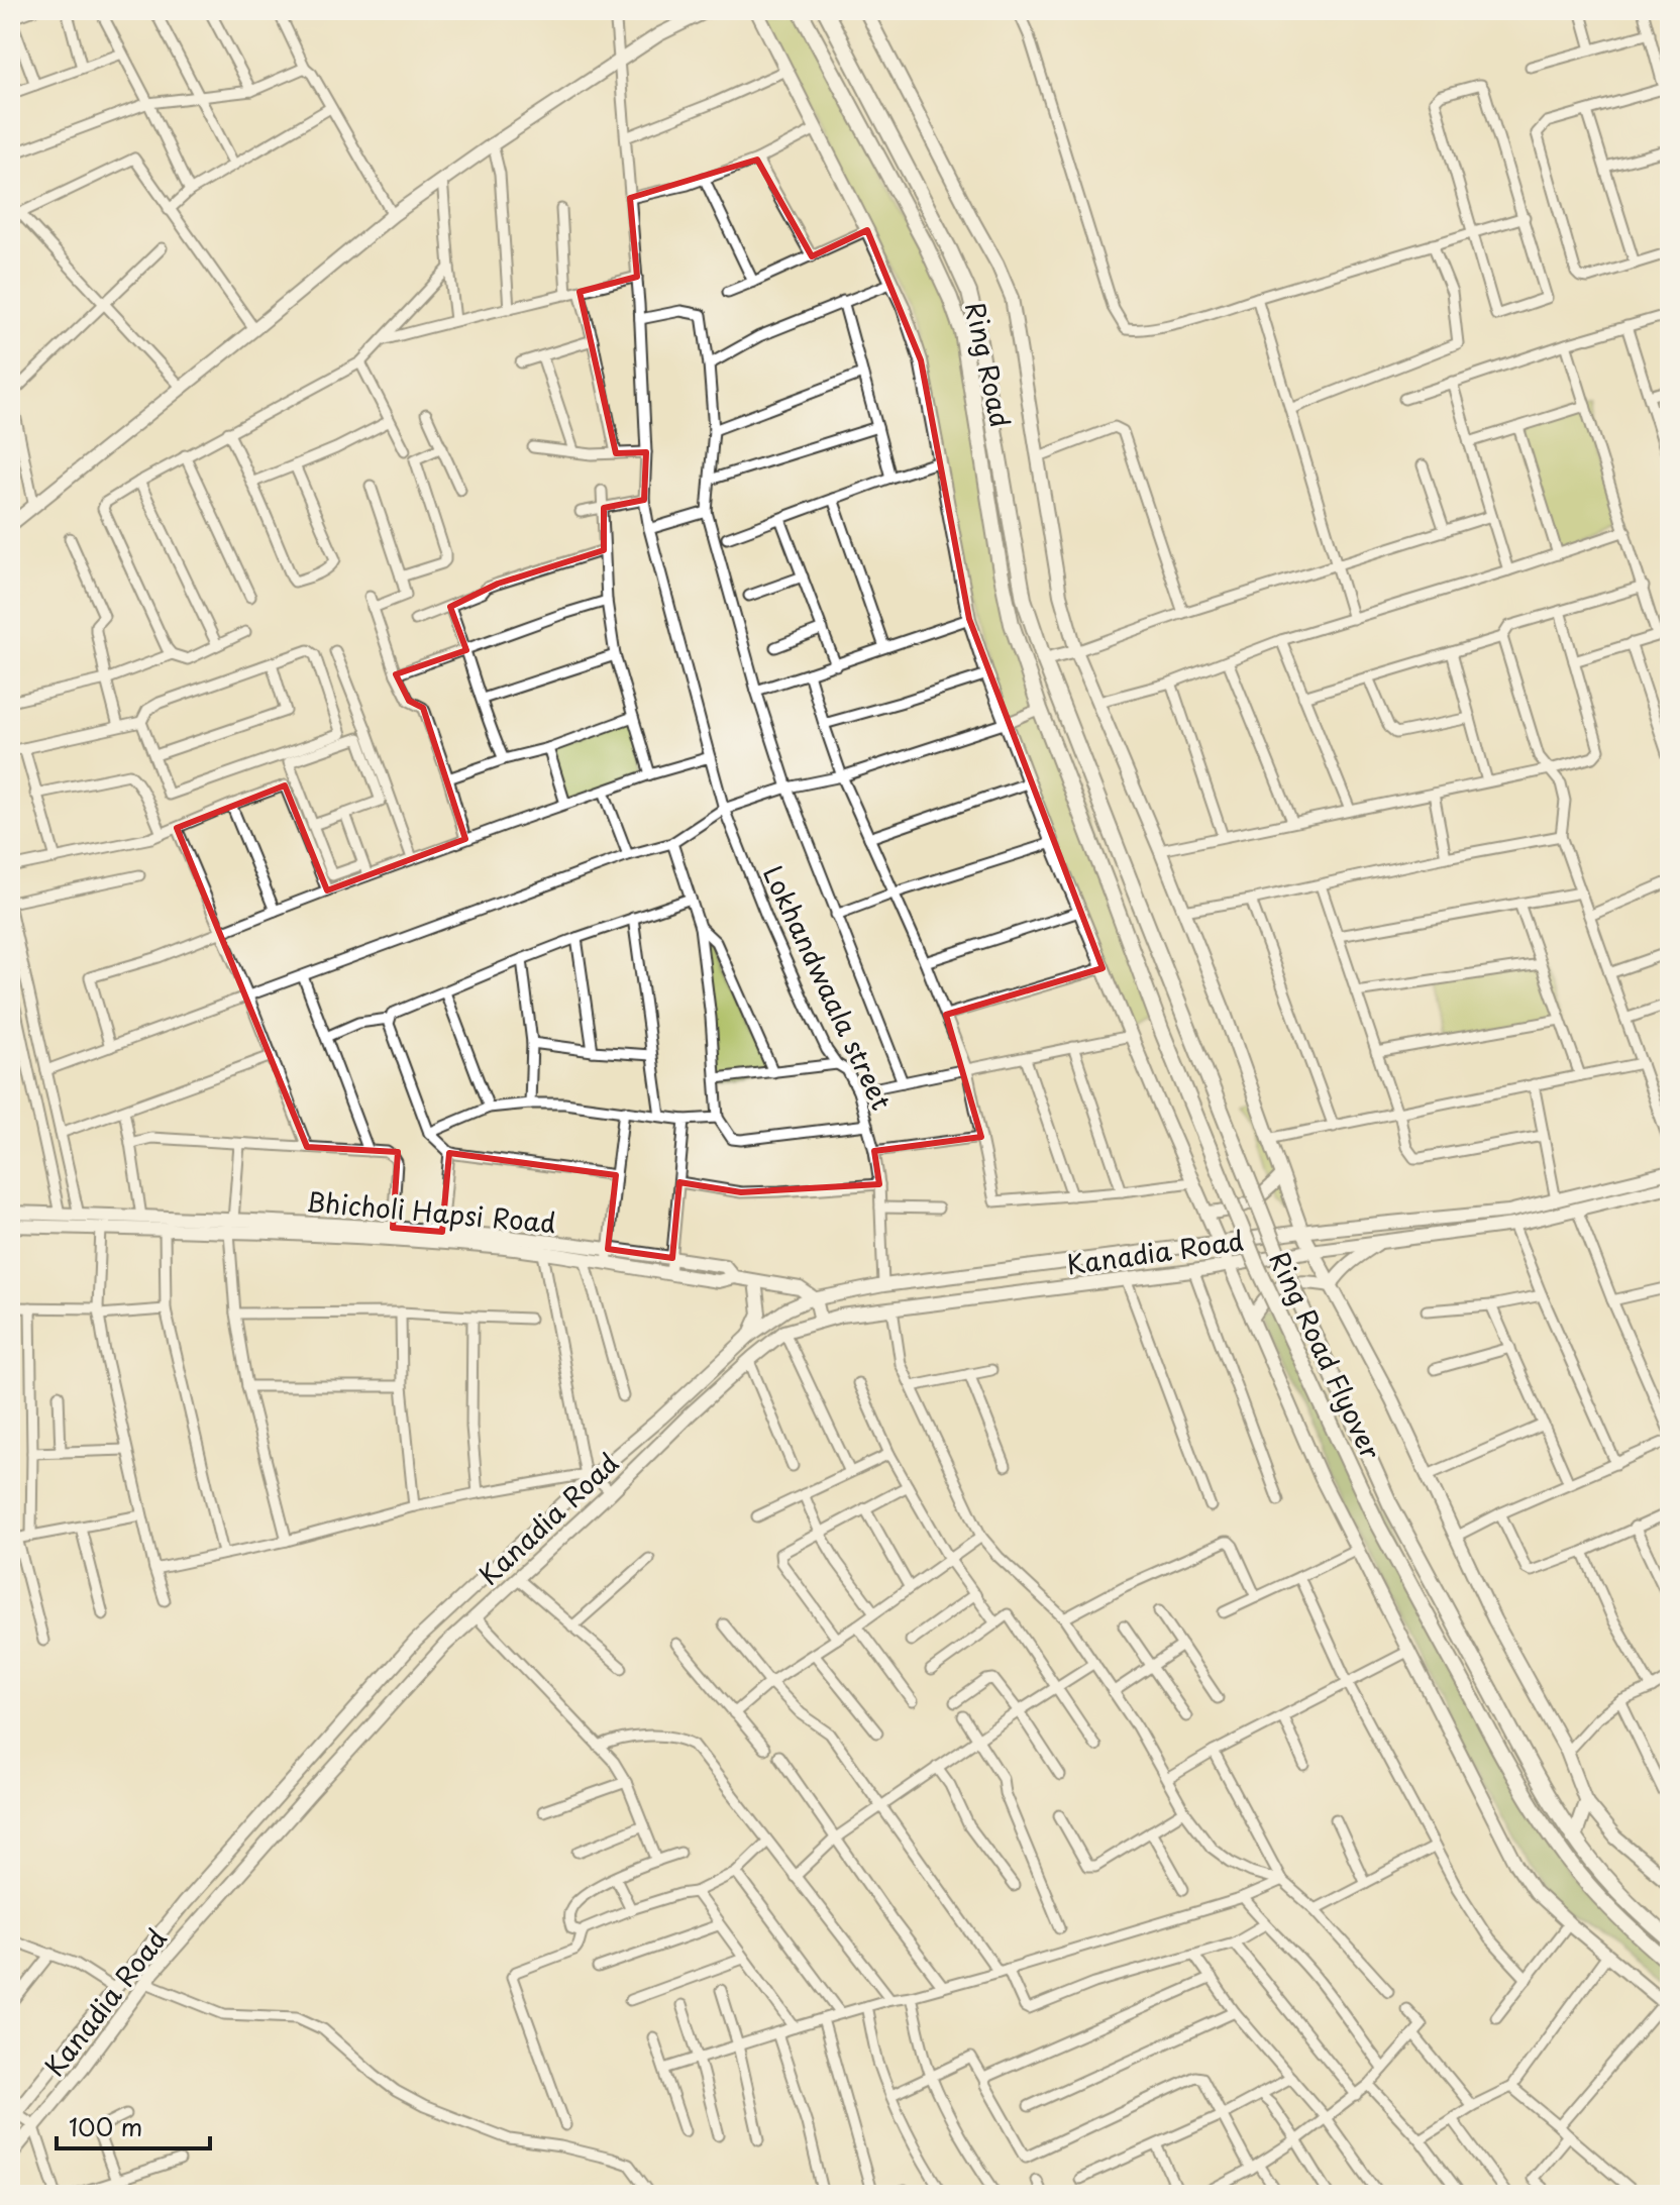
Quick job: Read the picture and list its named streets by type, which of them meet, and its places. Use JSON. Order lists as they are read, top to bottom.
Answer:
{
  "streets": {
    "main road": ["Ring Road", "Ring Road Flyover"],
    "street": ["Lokhandwaala street", "Bhicholi Hapsi Road", "Kanadia Road"]
  },
  "crossings": [
    ["Ring Road", "Ring Road Flyover"],
    ["Lokhandwaala street", "Kanadia Road"],
    ["Bhicholi Hapsi Road", "Kanadia Road"]
  ],
  "scale_bar": "100 m"
}
